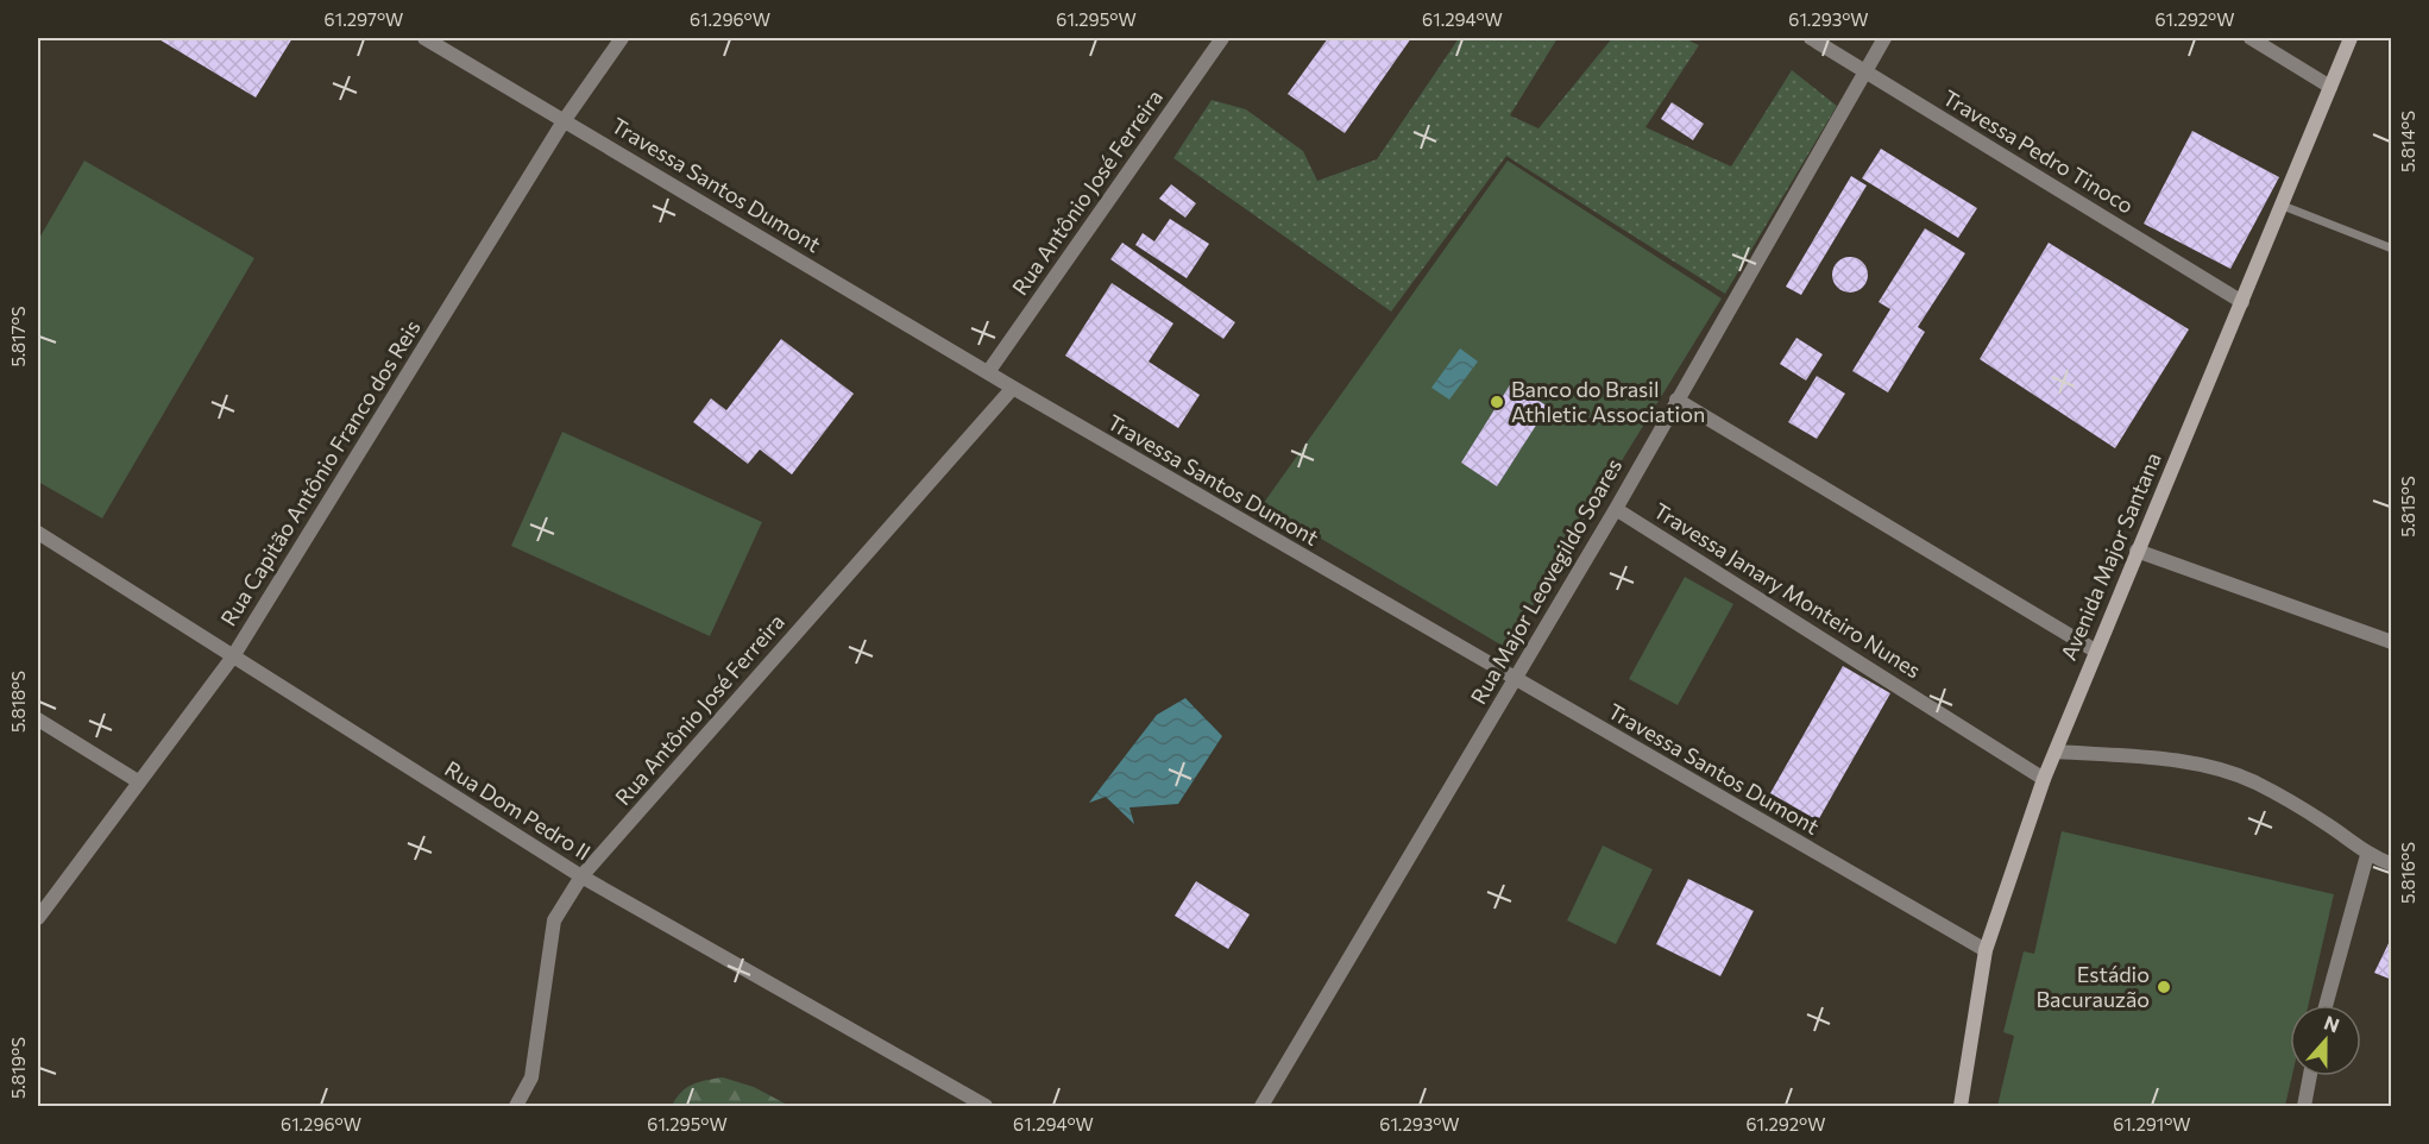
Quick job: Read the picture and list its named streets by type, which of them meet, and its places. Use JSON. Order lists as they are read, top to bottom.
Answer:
{
  "streets": {
    "street": [
      "Travessa Pedro Tinoco",
      "Travessa Santos Dumont",
      "Rua Antônio José Ferreira",
      "Rua Capitão Antônio Franco dos Reis",
      "Avenida Major Santana",
      "Rua Major Leovegildo Soares",
      "Travessa Janary Monteiro Nunes",
      "Rua Dom Pedro II"
    ]
  },
  "crossings": [
    ["Travessa Pedro Tinoco", "Avenida Major Santana"],
    ["Travessa Pedro Tinoco", "Rua Major Leovegildo Soares"],
    ["Travessa Santos Dumont", "Rua Antônio José Ferreira"],
    ["Travessa Santos Dumont", "Rua Capitão Antônio Franco dos Reis"],
    ["Travessa Santos Dumont", "Avenida Major Santana"],
    ["Travessa Santos Dumont", "Rua Major Leovegildo Soares"],
    ["Rua Antônio José Ferreira", "Rua Dom Pedro II"],
    ["Rua Capitão Antônio Franco dos Reis", "Rua Dom Pedro II"],
    ["Avenida Major Santana", "Travessa Janary Monteiro Nunes"],
    ["Rua Major Leovegildo Soares", "Travessa Janary Monteiro Nunes"]
  ],
  "places": ["Banco do Brasil Athletic Association", "Estádio Bacurauzão"],
  "north": "top",
  "coordinates": [
    "61.297°W",
    "61.296°W",
    "61.295°W",
    "61.294°W",
    "61.293°W",
    "61.292°W",
    "5.814°S",
    "5.817°S",
    "5.815°S",
    "5.818°S",
    "5.816°S",
    "5.819°S",
    "61.291°W"
  ]
}
